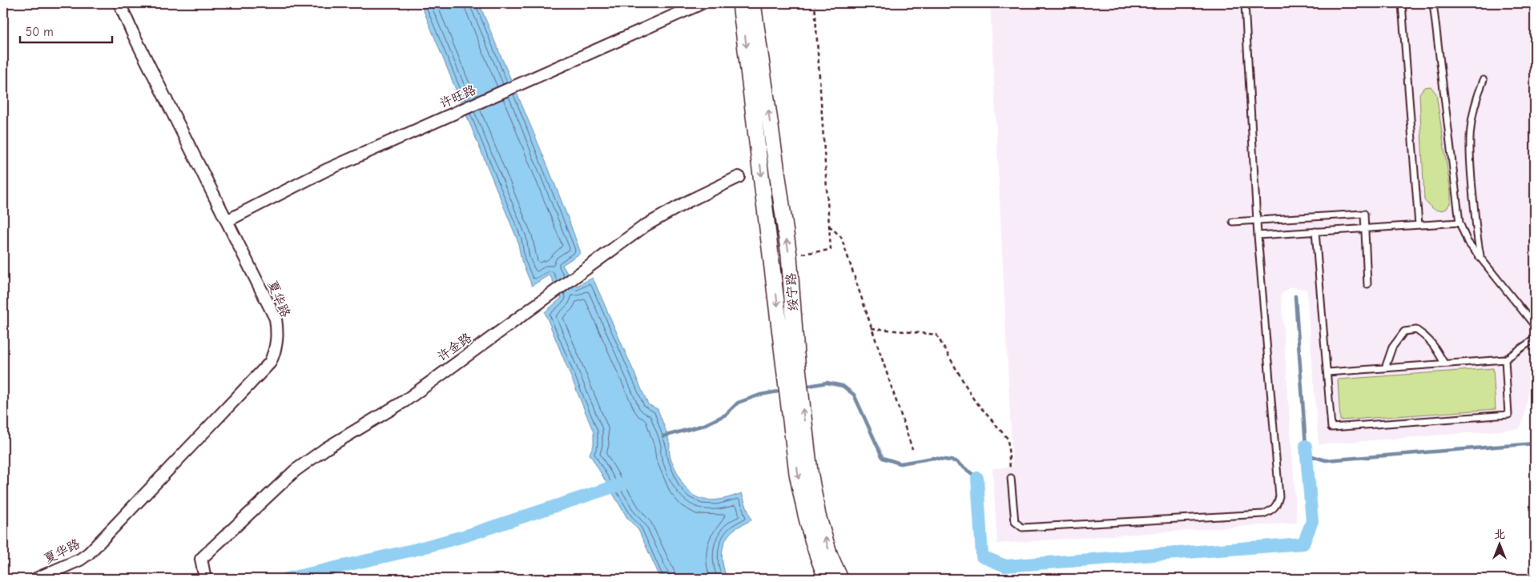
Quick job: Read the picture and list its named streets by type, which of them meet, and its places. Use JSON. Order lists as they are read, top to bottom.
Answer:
{
  "streets": {
    "main road": ["绥宁路"],
    "street": ["许旺路", "夏华路", "许金路"]
  },
  "crossings": [
    ["许旺路", "夏华路"]
  ],
  "scale_bar": "50 m",
  "north": "top"
}
